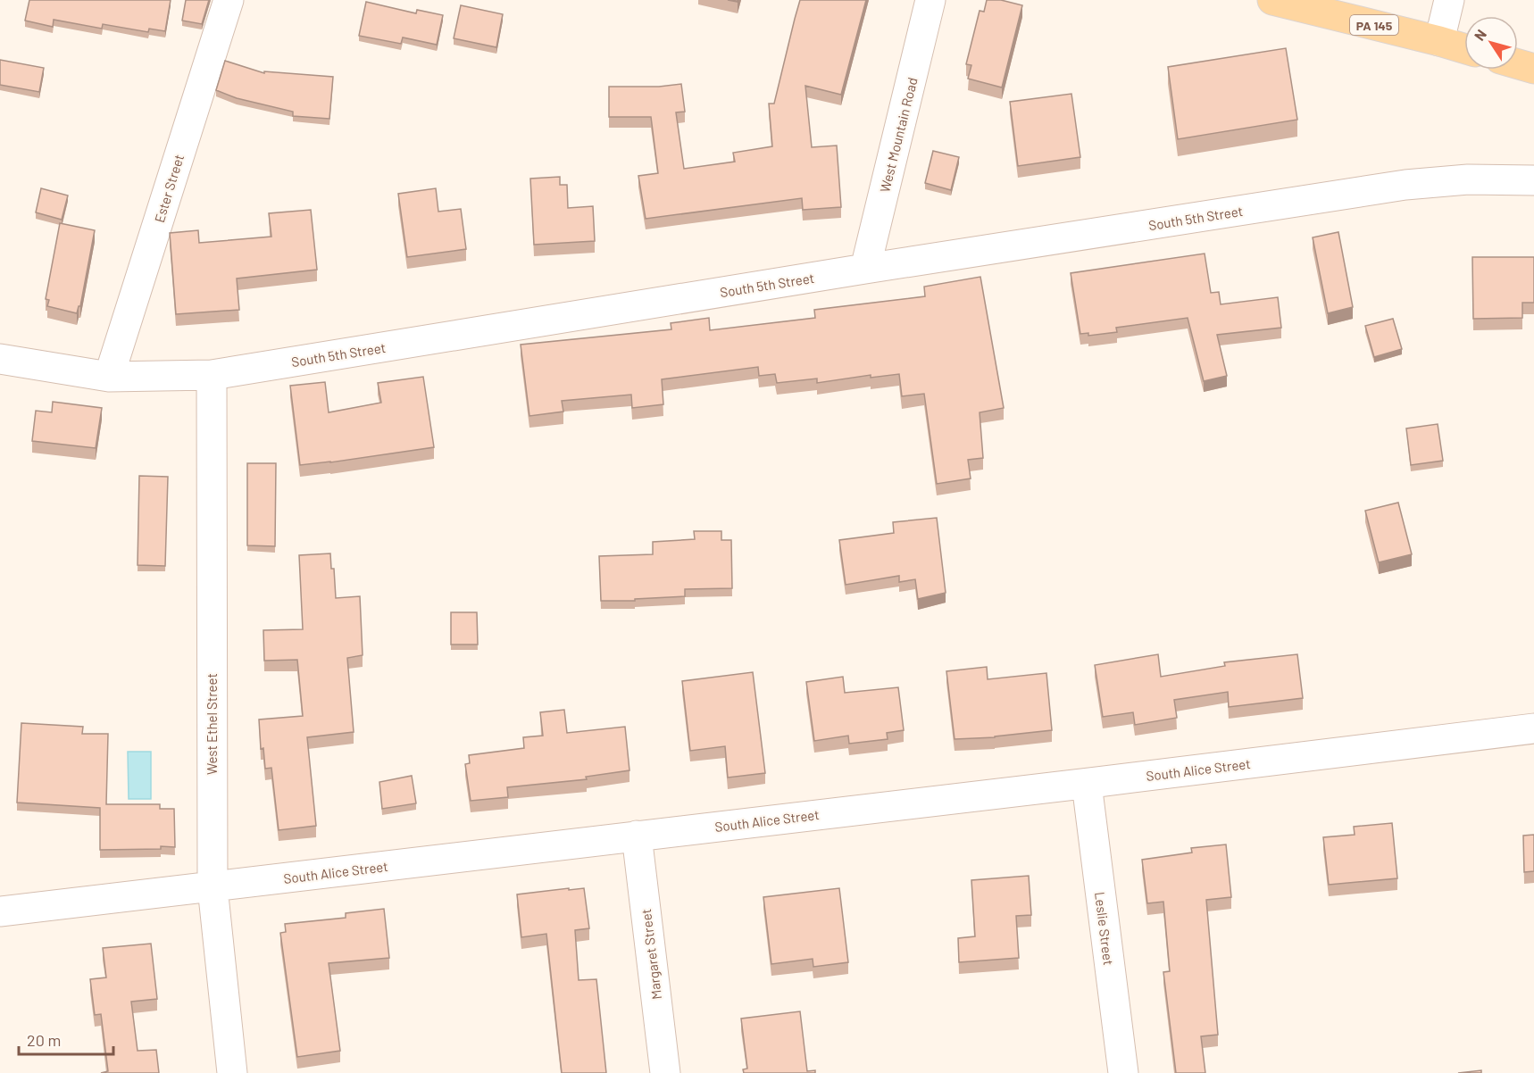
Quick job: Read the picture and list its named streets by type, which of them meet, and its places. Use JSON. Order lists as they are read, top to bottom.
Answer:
{
  "streets": {
    "main road": ["PA 145"],
    "street": [
      "West Mountain Road",
      "Ester Street",
      "South 5th Street",
      "West Ethel Street",
      "South Alice Street",
      "Leslie Street",
      "Margaret Street"
    ]
  },
  "crossings": [
    ["West Mountain Road", "South 5th Street"],
    ["Ester Street", "South 5th Street"],
    ["South 5th Street", "West Ethel Street"],
    ["West Ethel Street", "South Alice Street"],
    ["South Alice Street", "Leslie Street"],
    ["South Alice Street", "Margaret Street"]
  ],
  "scale_bar": "20 m",
  "north": "top left"
}
